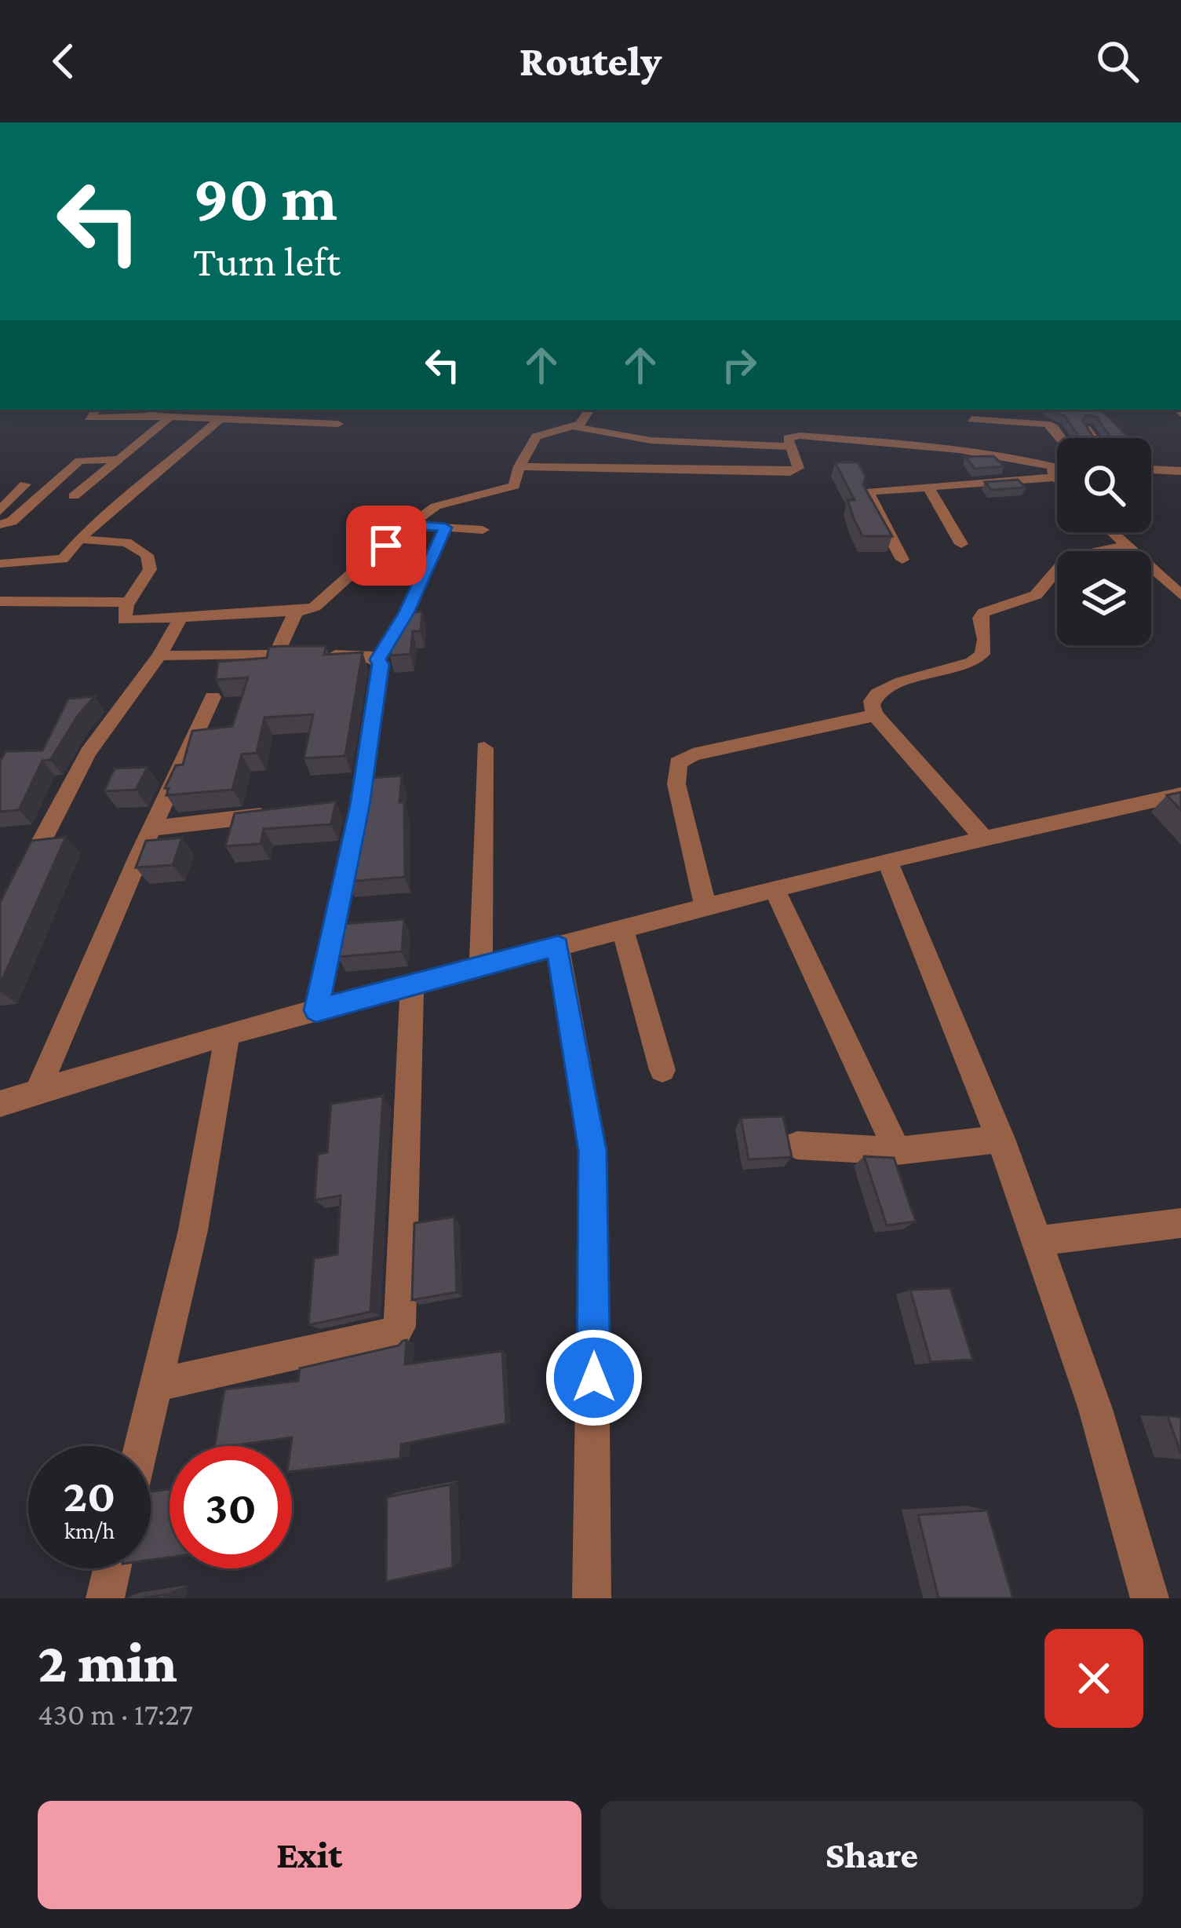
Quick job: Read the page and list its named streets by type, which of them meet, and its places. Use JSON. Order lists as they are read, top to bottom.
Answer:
{
  "page": {
    "header": "Routely",
    "turn": ["90 m", "Turn left"],
    "speed": "20 km/h",
    "limit": "30",
    "heading": ["2 min", "430 m · 17:27"],
    "buttons": ["Exit", "Share"]
  }
}
